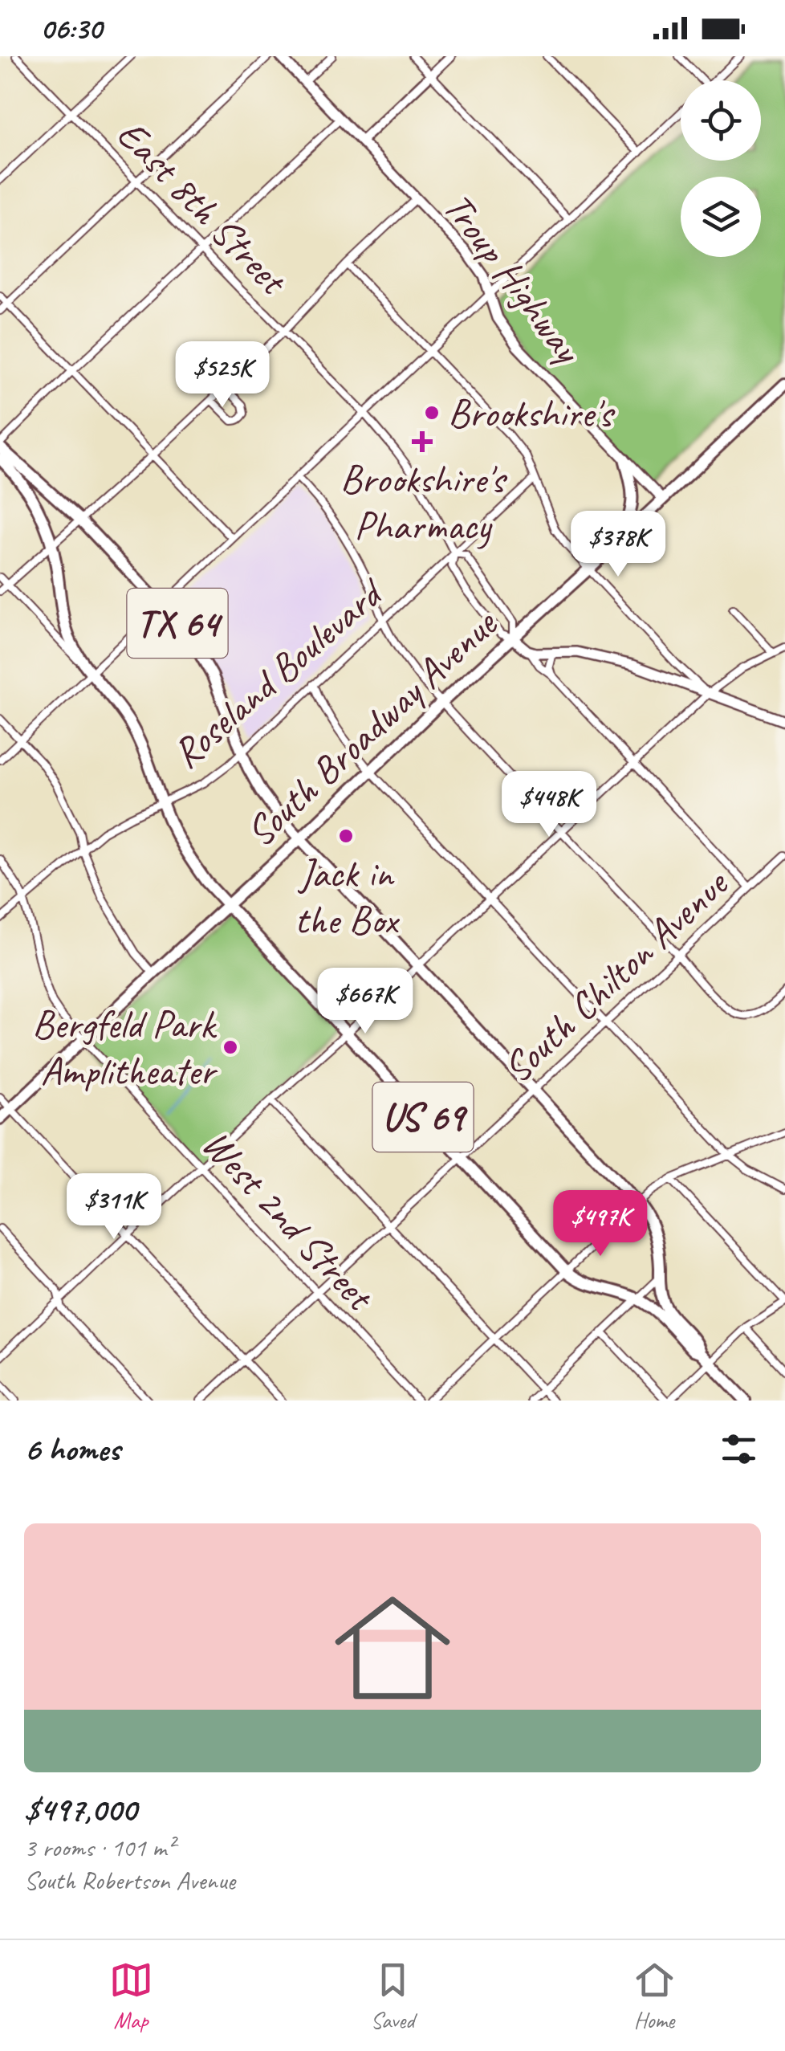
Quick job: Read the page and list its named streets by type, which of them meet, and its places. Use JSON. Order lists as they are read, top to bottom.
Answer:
{
  "streets": {
    "main road": [
      "Troup Highway",
      "TX 64",
      "South Broadway Avenue",
      "US 69"
    ],
    "street": [
      "East 8th Street",
      "Roseland Boulevard",
      "South Chilton Avenue",
      "West 2nd Street"
    ]
  },
  "crossings": [
    ["East 8th Street", "Roseland Boulevard"],
    ["East 8th Street", "South Broadway Avenue"],
    ["Troup Highway", "South Broadway Avenue"],
    ["TX 64", "Roseland Boulevard"],
    ["TX 64", "South Broadway Avenue"],
    ["TX 64", "US 69"],
    ["Roseland Boulevard", "West 2nd Street"],
    ["South Broadway Avenue", "US 69"],
    ["South Broadway Avenue", "West 2nd Street"],
    ["South Chilton Avenue", "US 69"],
    ["South Chilton Avenue", "West 2nd Street"]
  ],
  "places": {
    "other": ["Brookshire's", "Jack in the Box", "Bergfeld Park Amplitheater"],
    "health": ["Brookshire's Pharmacy"]
  },
  "page": {
    "status": "06:30",
    "price": [
      "$525K",
      "$378K",
      "$448K",
      "$667K",
      "$311K",
      "$497K"
    ],
    "heading": "6 homes",
    "list": [
      {
        "name": "$497,000",
        "note": "3 rooms · 101 m² · South Robertson Avenue"
      }
    ],
    "tabs": ["Map", "Saved", "Home"]
  }
}
